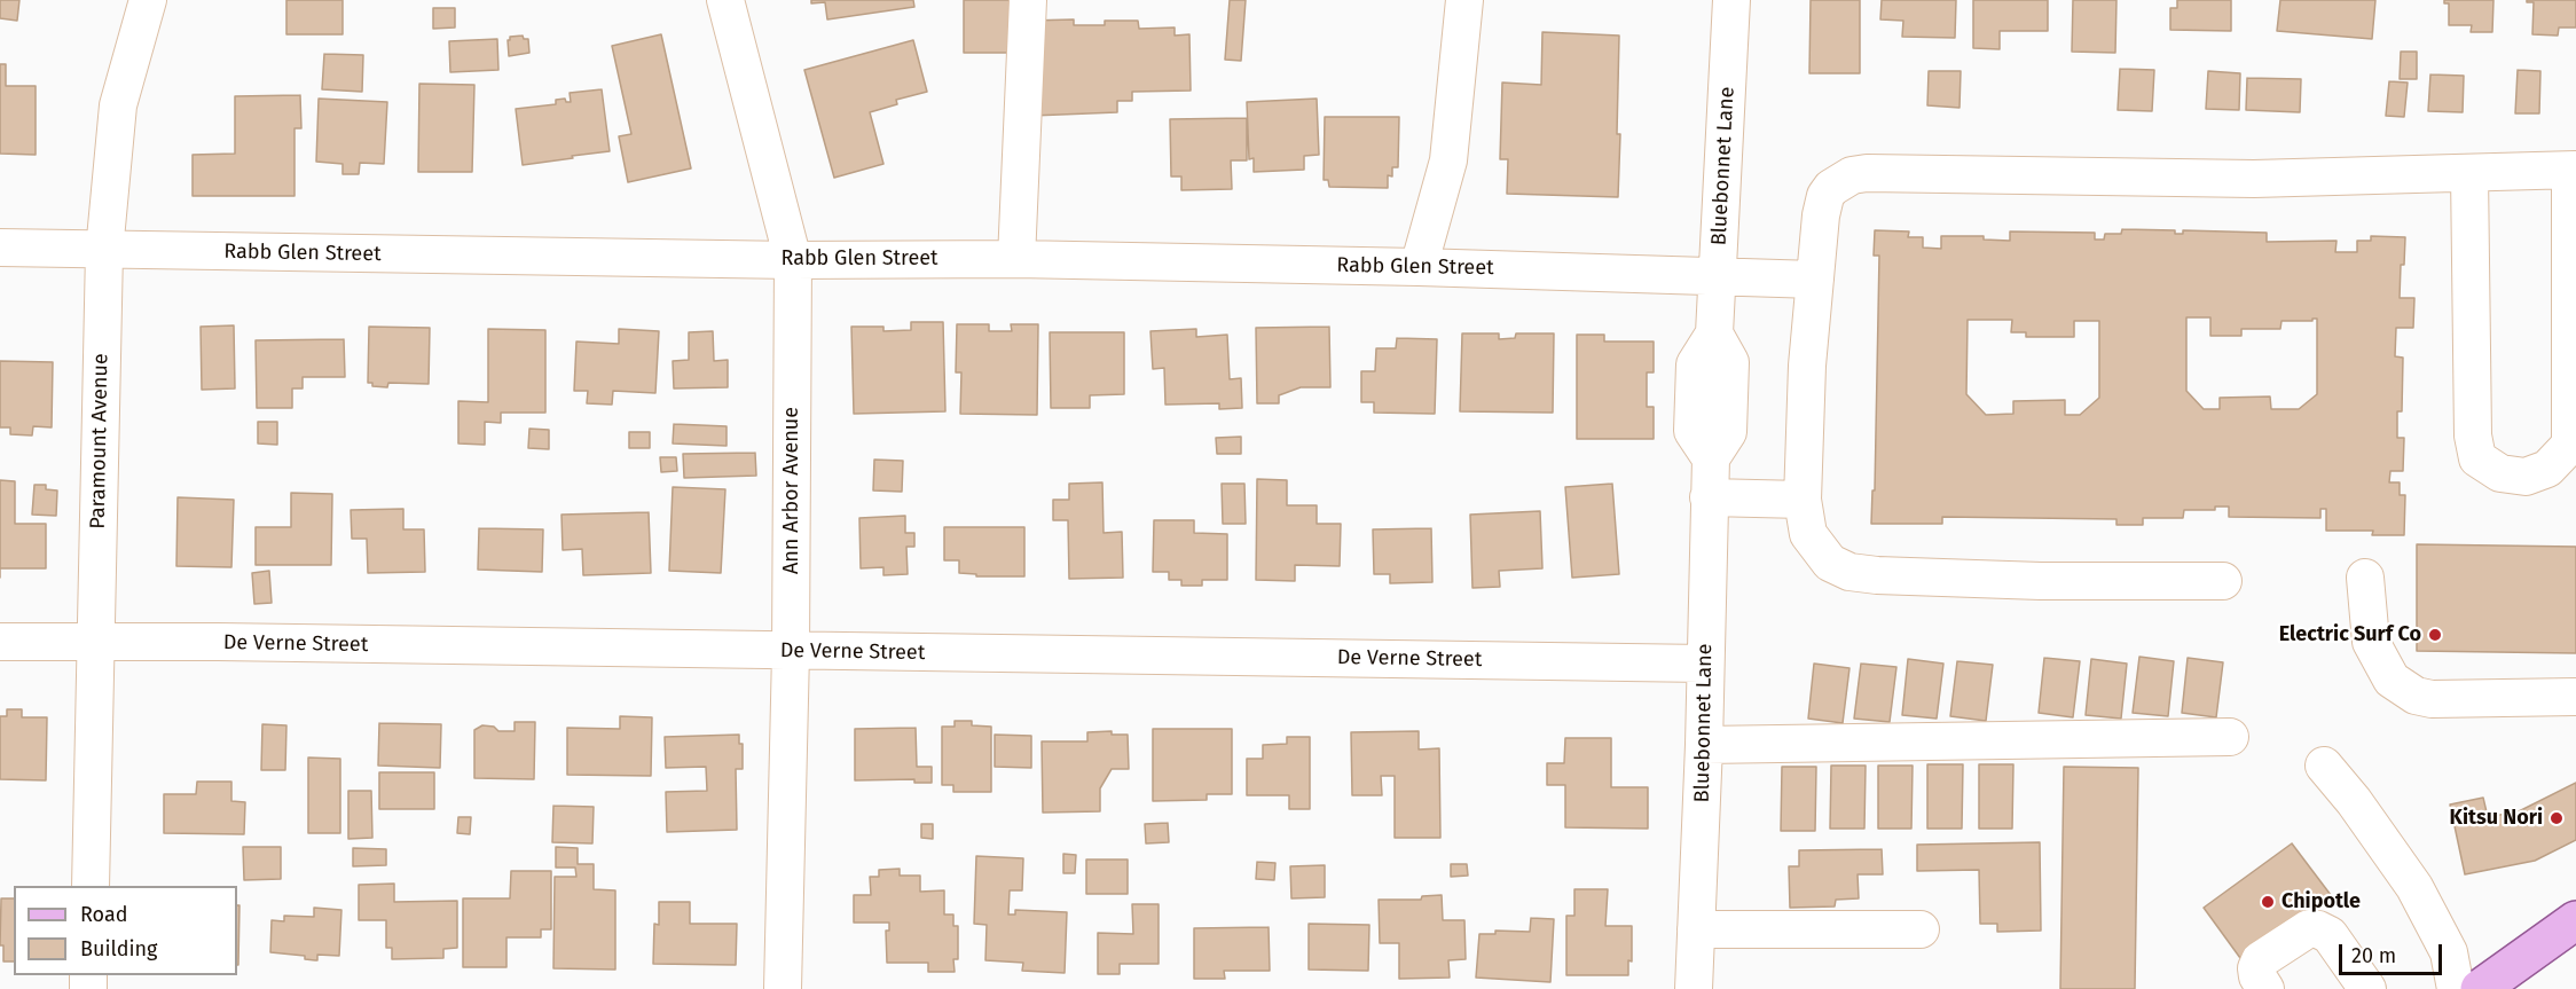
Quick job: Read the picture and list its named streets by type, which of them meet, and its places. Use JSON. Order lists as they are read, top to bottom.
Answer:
{
  "streets": {
    "street": [
      "Bluebonnet Lane",
      "Rabb Glen Street",
      "Paramount Avenue",
      "Ann Arbor Avenue",
      "De Verne Street"
    ]
  },
  "crossings": [
    ["Bluebonnet Lane", "Rabb Glen Street"],
    ["Bluebonnet Lane", "De Verne Street"],
    ["Rabb Glen Street", "Paramount Avenue"],
    ["Rabb Glen Street", "Ann Arbor Avenue"],
    ["Paramount Avenue", "De Verne Street"],
    ["Ann Arbor Avenue", "De Verne Street"]
  ],
  "places": ["Electric Surf Co", "Kitsu Nori", "Chipotle"],
  "legend": ["Road", "Building"],
  "scale_bar": "20 m"
}
